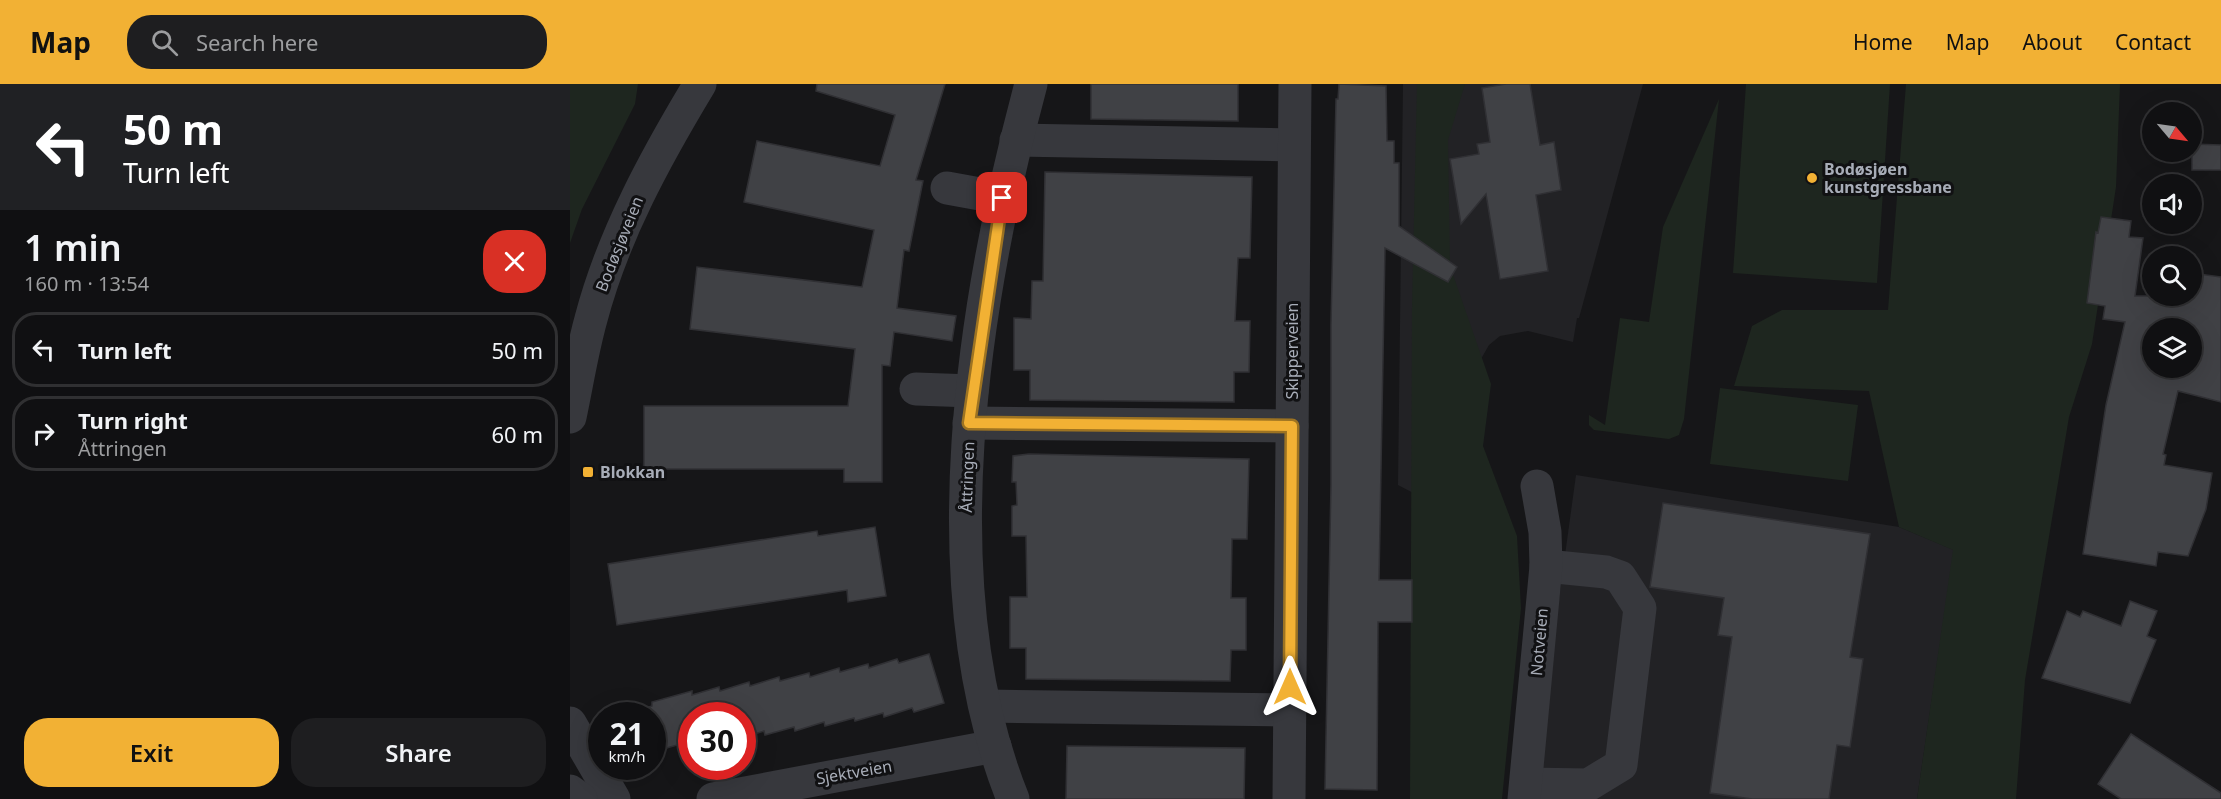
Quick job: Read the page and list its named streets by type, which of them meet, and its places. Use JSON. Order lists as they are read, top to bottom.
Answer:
{
  "streets": {
    "street": [
      "Bodøsjøveien",
      "Skipperveien",
      "Åttringen",
      "Notveien",
      "Sjektveien"
    ]
  },
  "crossings": [
    ["Åttringen", "Sjektveien"]
  ],
  "places": {
    "other": ["Bodøsjøen kunstgressbane"],
    "transit": ["Blokkan"]
  },
  "north": "bottom right",
  "page": {
    "header": "Map",
    "search": "Search here",
    "nav": [
      "Home",
      "Map",
      "About",
      "Contact"
    ],
    "turn": ["50 m", "Turn left"],
    "heading": ["1 min", "160 m · 13:54"],
    "list": [
      {
        "name": "Turn left",
        "value": "50 m"
      },
      {
        "name": "Turn right",
        "note": "Åttringen",
        "value": "60 m"
      }
    ],
    "speed": "21 km/h",
    "limit": "30",
    "buttons": ["Exit", "Share"]
  }
}
